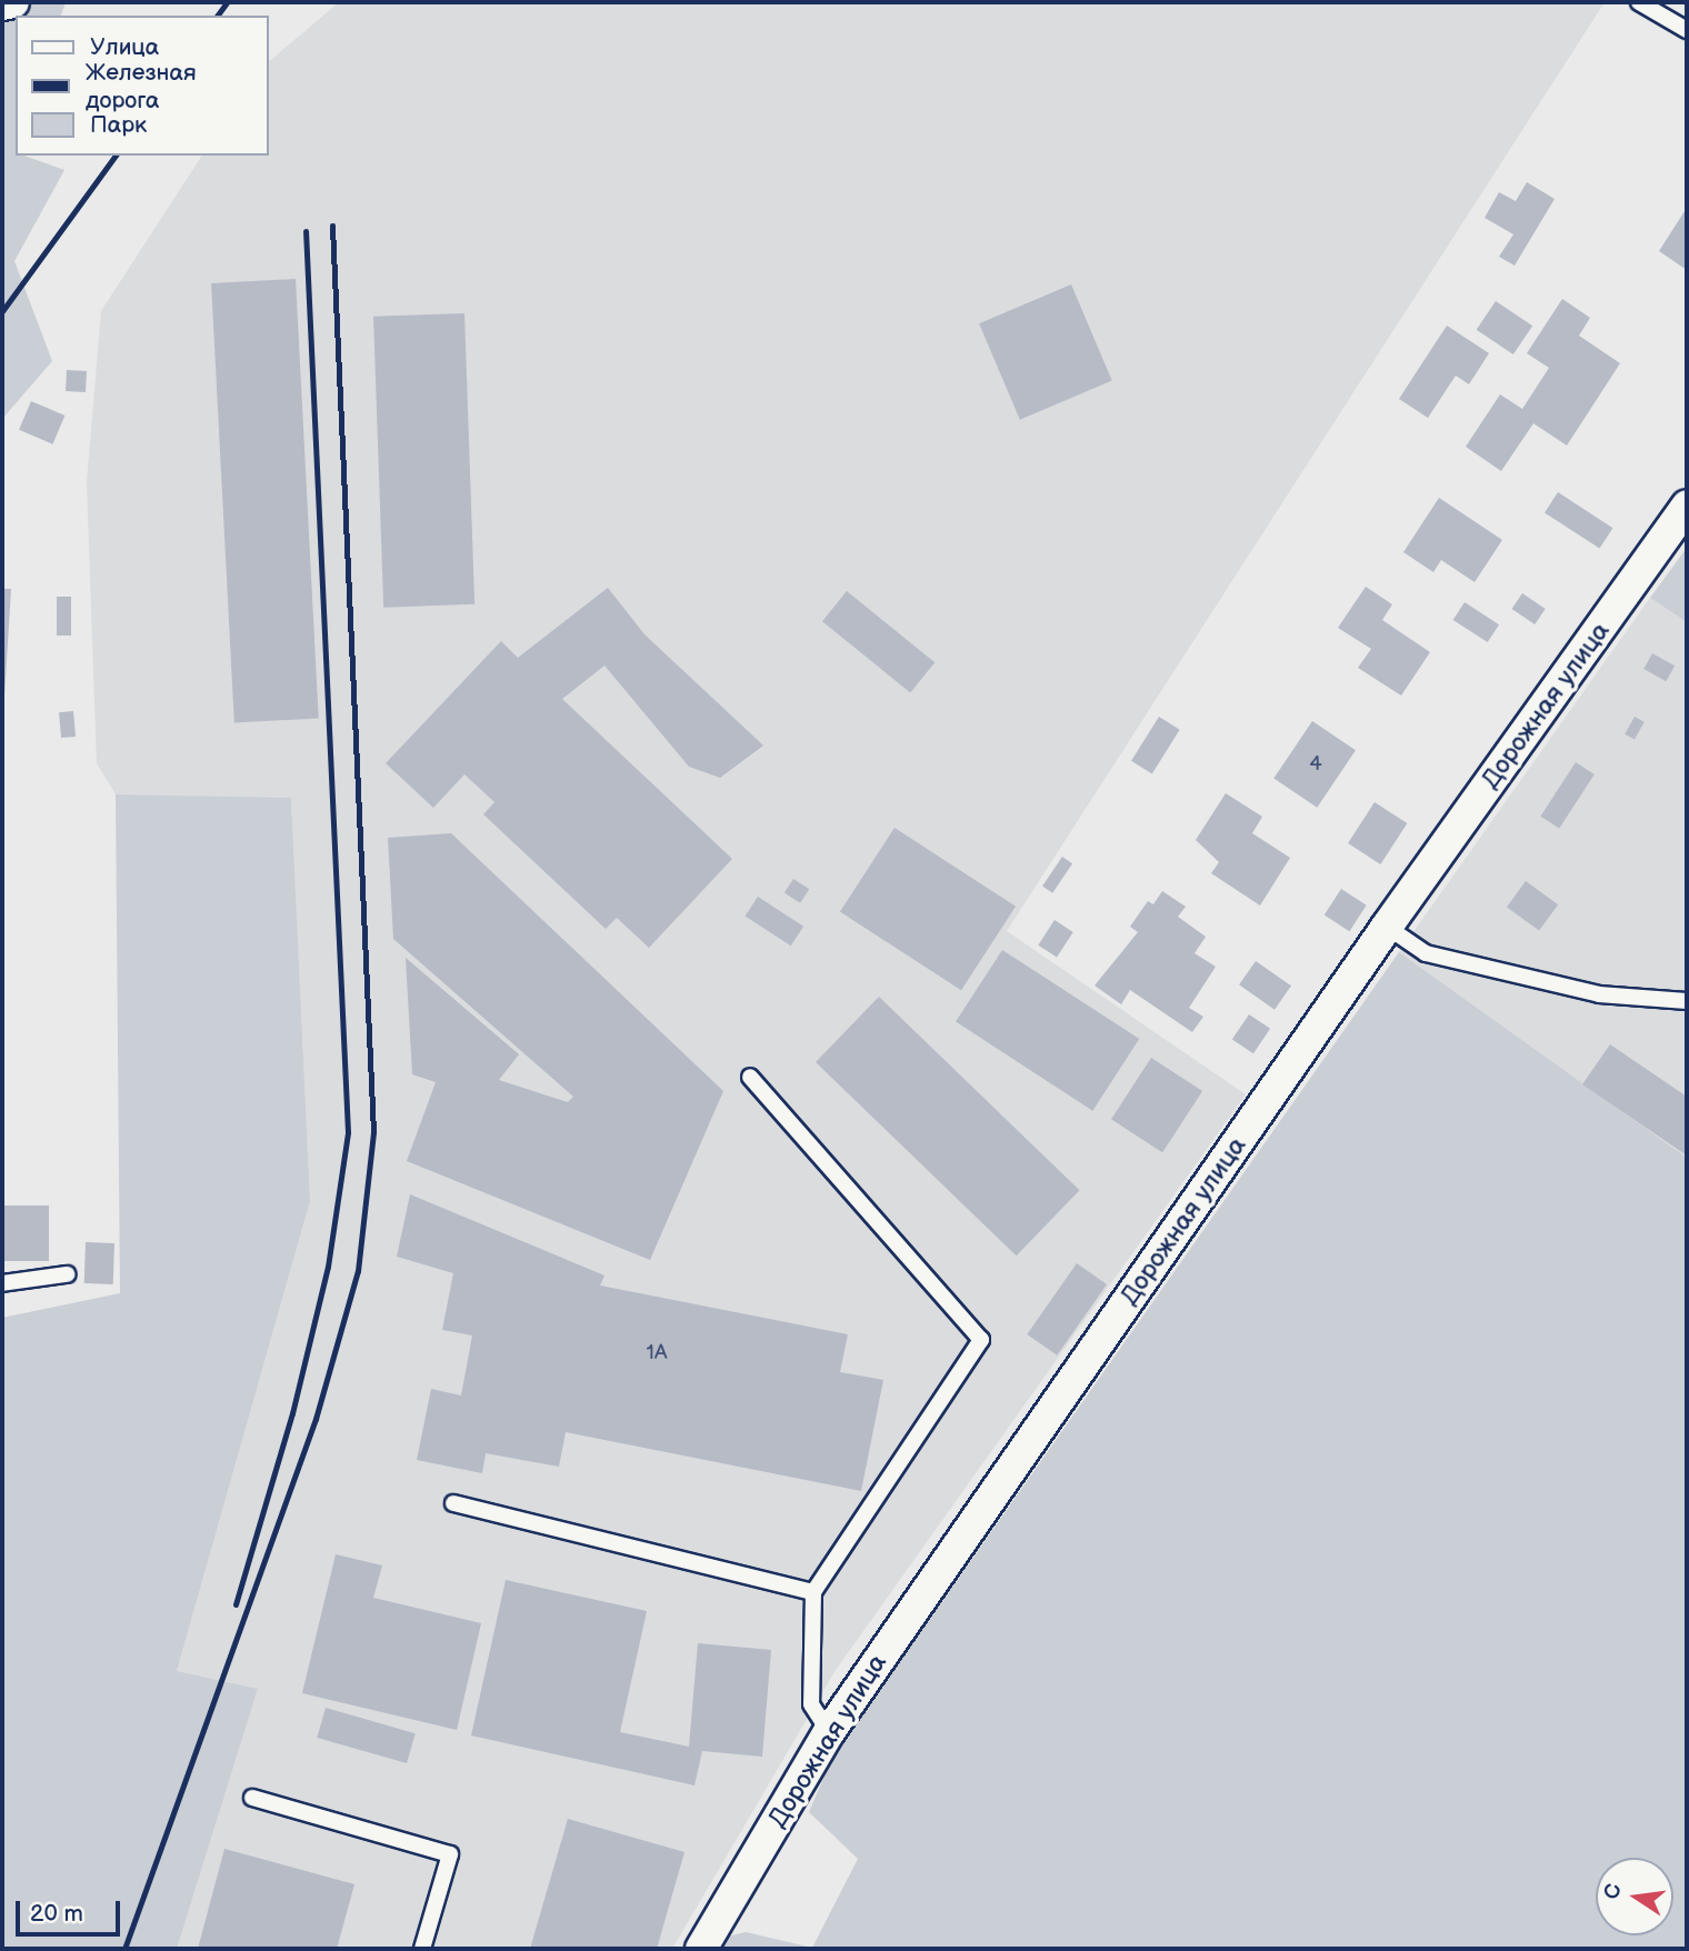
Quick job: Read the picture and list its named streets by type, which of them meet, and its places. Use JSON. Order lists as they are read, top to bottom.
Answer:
{
  "streets": {
    "street": ["Дорожная улица"]
  },
  "house_numbers": ["4", "1А"],
  "legend": ["Улица", "Железная дорога", "Парк"],
  "scale_bar": "20 m",
  "north": "left"
}
